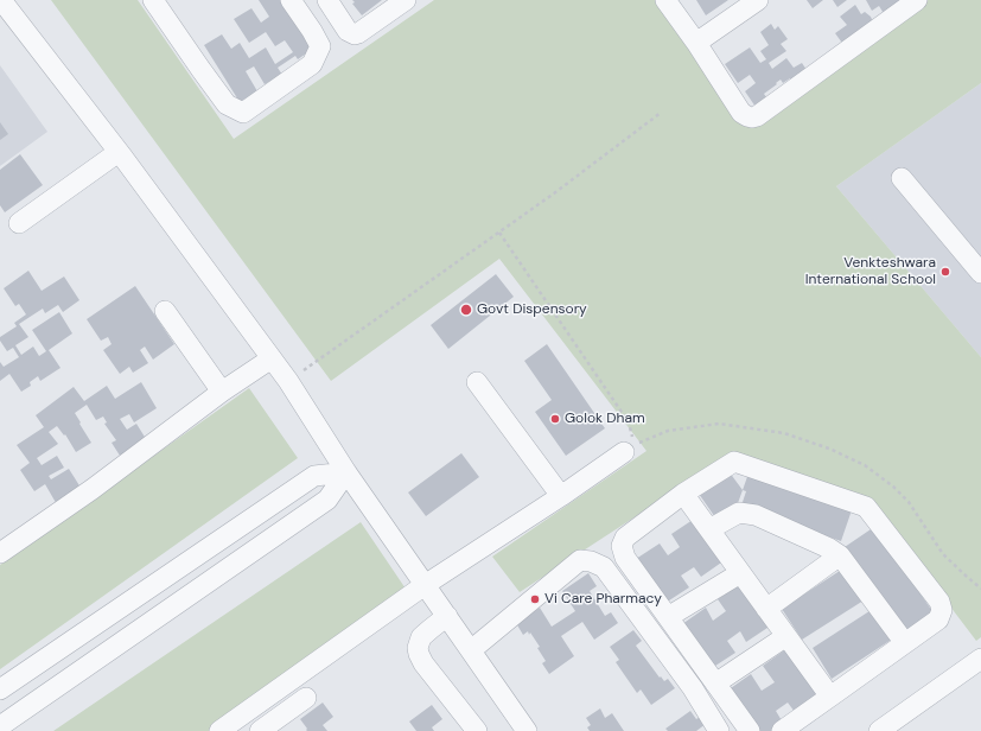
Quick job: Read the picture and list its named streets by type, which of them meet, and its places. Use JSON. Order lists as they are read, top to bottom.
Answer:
{
  "places": [
    "Venkteshwara International School",
    "Govt Dispensory",
    "Golok Dham",
    "Vi Care Pharmacy"
  ]
}
